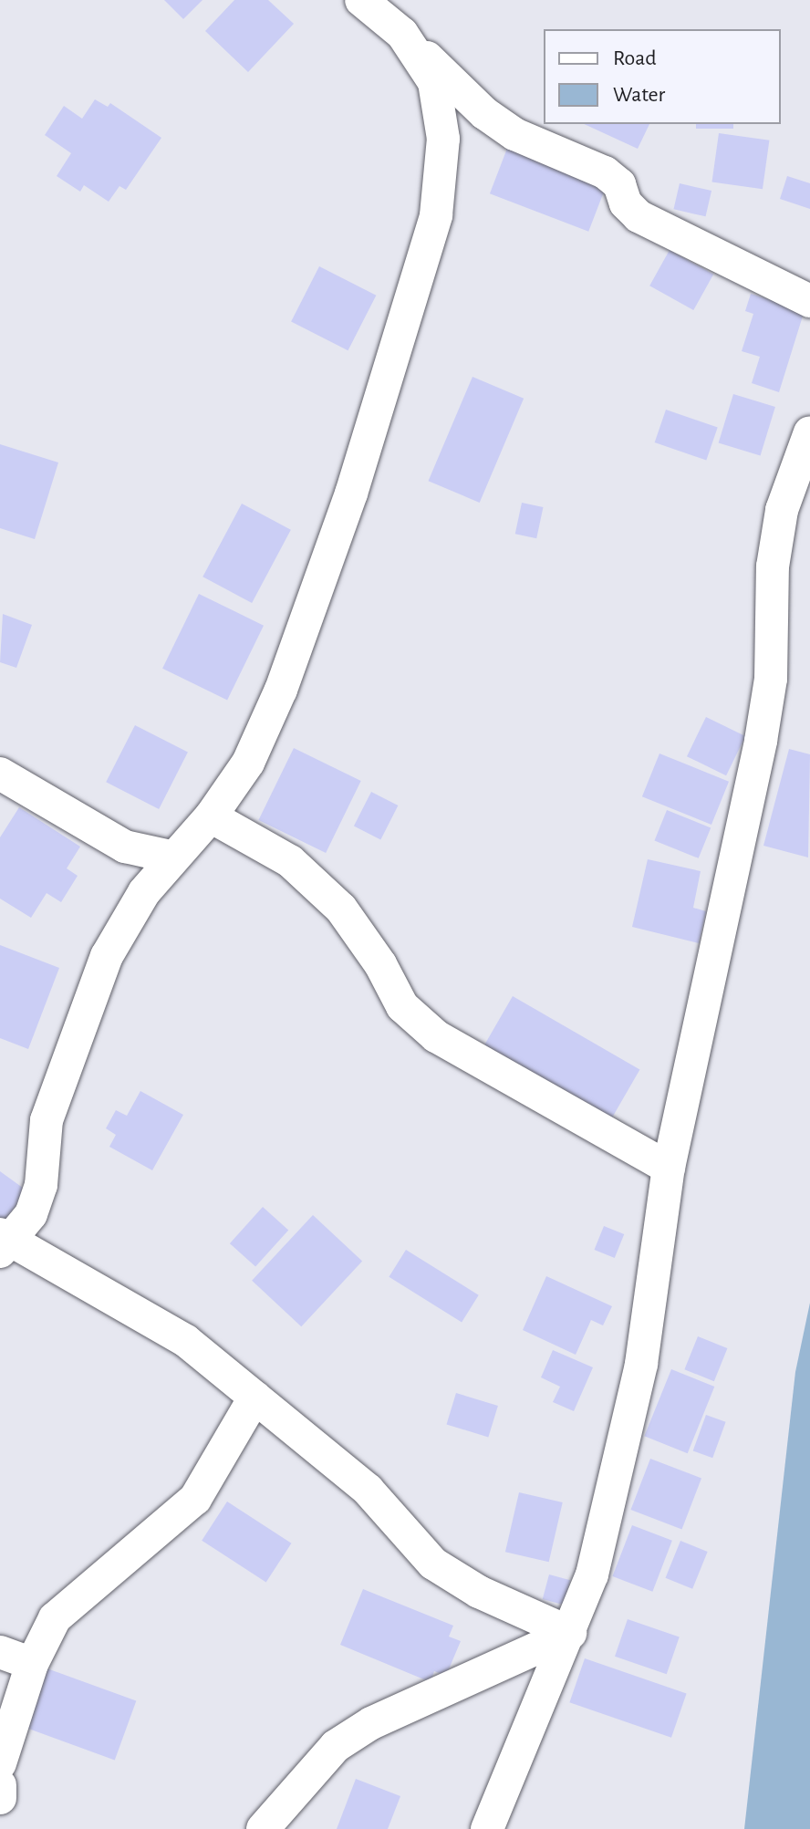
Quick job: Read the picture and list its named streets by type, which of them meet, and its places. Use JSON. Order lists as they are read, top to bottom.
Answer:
{
  "legend": ["Road", "Water"]
}
